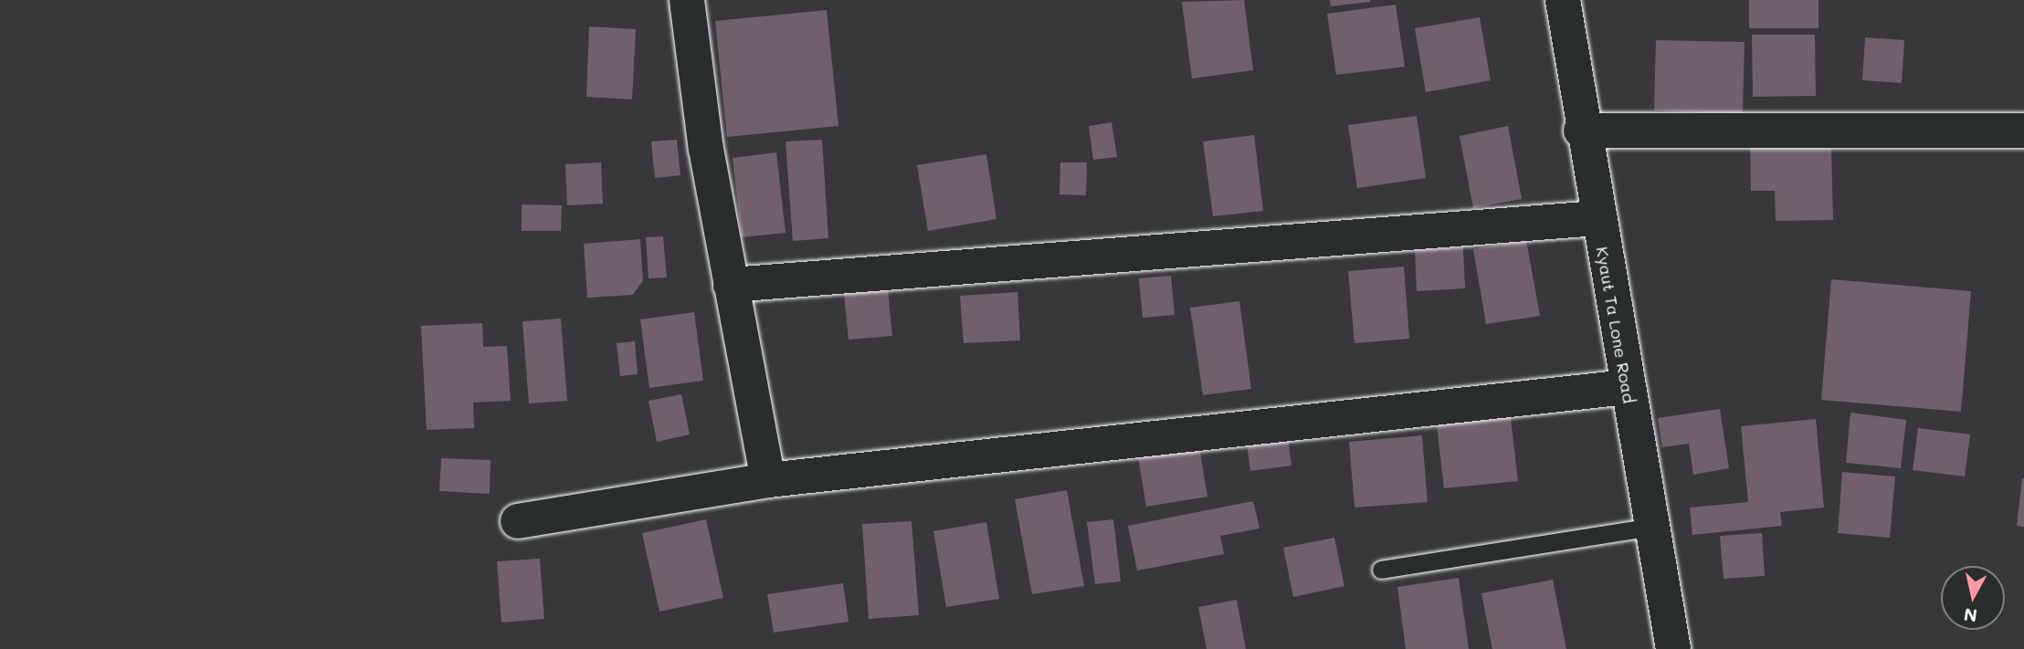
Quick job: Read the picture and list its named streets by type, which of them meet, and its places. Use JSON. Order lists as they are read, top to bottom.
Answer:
{
  "streets": {
    "street": ["Kyaut Ta Lone Road"]
  },
  "north": "bottom"
}
